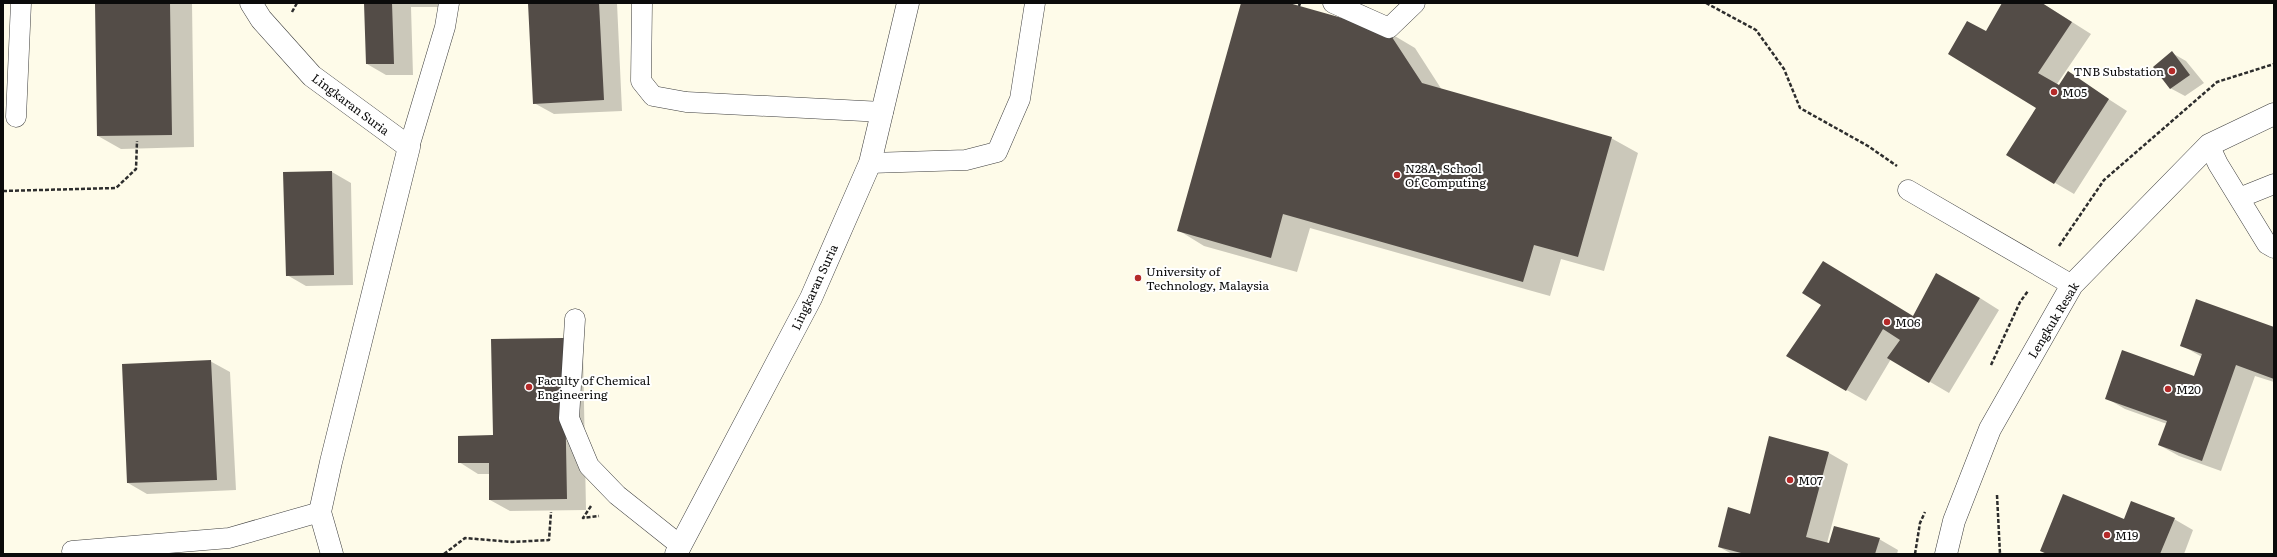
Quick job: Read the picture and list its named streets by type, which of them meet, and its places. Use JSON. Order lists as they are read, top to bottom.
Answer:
{
  "streets": {
    "street": ["Lingkaran Suria", "Lengkuk Resak"]
  },
  "places": [
    "TNB Substation",
    "M05",
    "N28A, School Of Computing",
    "University of Technology, Malaysia",
    "M06",
    "Faculty of Chemical Engineering",
    "M20",
    "M07",
    "M19"
  ]
}
